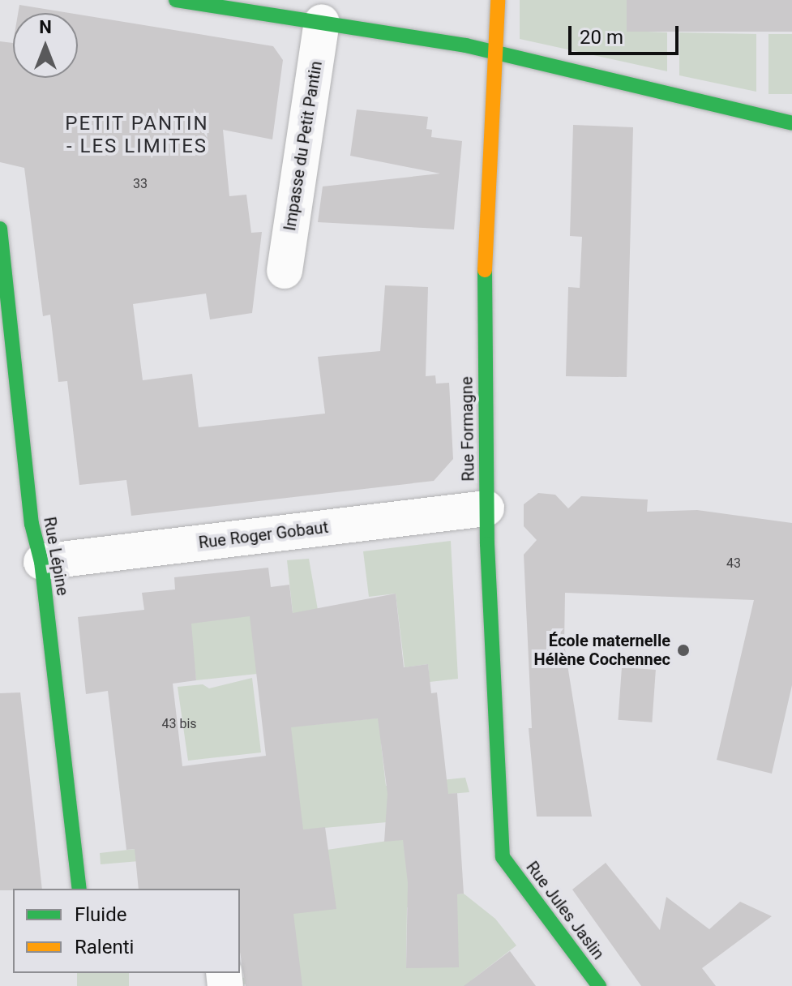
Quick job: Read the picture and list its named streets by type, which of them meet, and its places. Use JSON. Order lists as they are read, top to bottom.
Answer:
{
  "streets": {
    "street": [
      "Impasse du Petit Pantin",
      "Rue Formagne",
      "Rue Roger Gobaut",
      "Rue Lépine",
      "Rue Jules Jaslin"
    ]
  },
  "crossings": [
    ["Rue Formagne", "Rue Roger Gobaut"],
    ["Rue Formagne", "Rue Jules Jaslin"],
    ["Rue Roger Gobaut", "Rue Lépine"]
  ],
  "districts": ["PETIT PANTIN - LES LIMITES"],
  "places": ["École maternelle Hélène Cochennec"],
  "house_numbers": ["33", "43", "43 bis"],
  "legend": ["Fluide", "Ralenti"],
  "scale_bar": "20 m",
  "north": "top"
}
